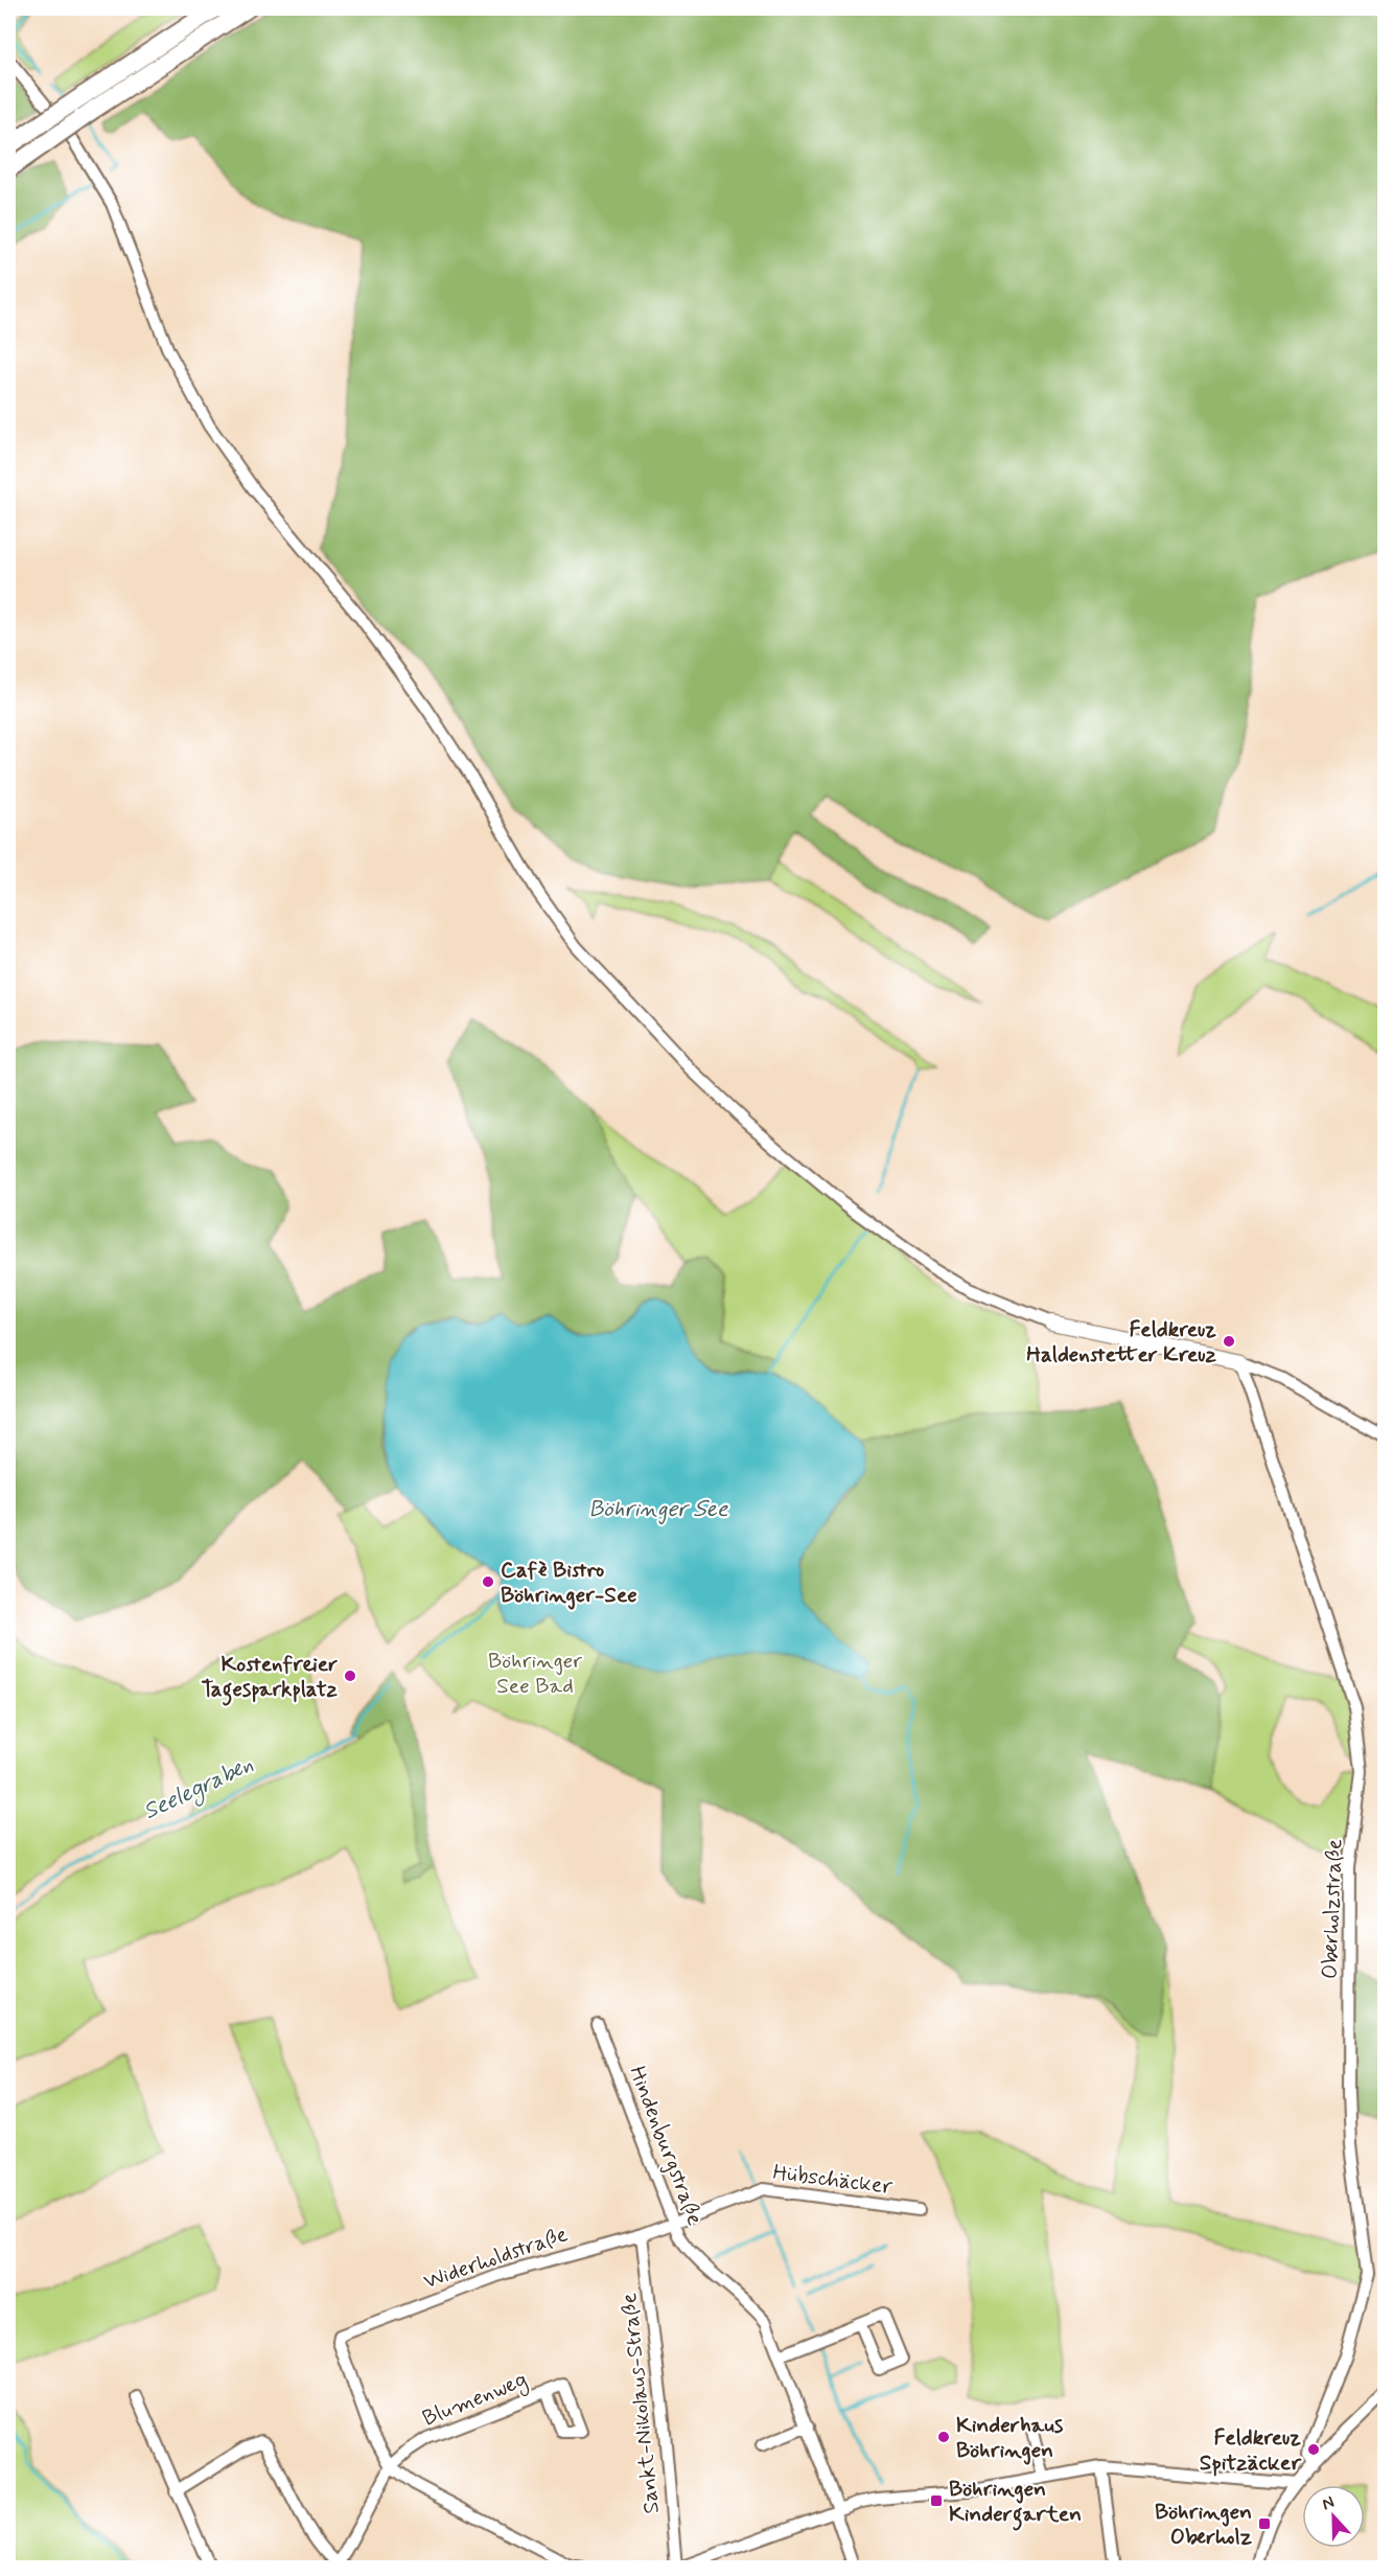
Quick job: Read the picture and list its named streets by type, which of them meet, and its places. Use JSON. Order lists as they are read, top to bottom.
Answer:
{
  "streets": {
    "street": [
      "Oberholzstraße",
      "Hindenburgstraße",
      "Hübschäcker",
      "Widerholdstraße",
      "Blumenweg",
      "Sankt-Nikolaus-Straße"
    ]
  },
  "crossings": [
    ["Hindenburgstraße", "Hübschäcker"],
    ["Hindenburgstraße", "Widerholdstraße"],
    ["Hübschäcker", "Widerholdstraße"],
    ["Widerholdstraße", "Blumenweg"],
    ["Widerholdstraße", "Sankt-Nikolaus-Straße"]
  ],
  "water": ["Böhringer See", "Seelegraben"],
  "parks": ["Böhringer See Bad"],
  "places": {
    "other": [
      "Feldkreuz Haldenstetter Kreuz",
      "Cafè Bistro Böhringer-See",
      "Kostenfreier Tagesparkplatz",
      "Kinderhaus Böhringen",
      "Feldkreuz Spitzäcker"
    ],
    "transit": ["Böhringen Kindergarten", "Böhringen Oberholz"]
  },
  "north": "top"
}
